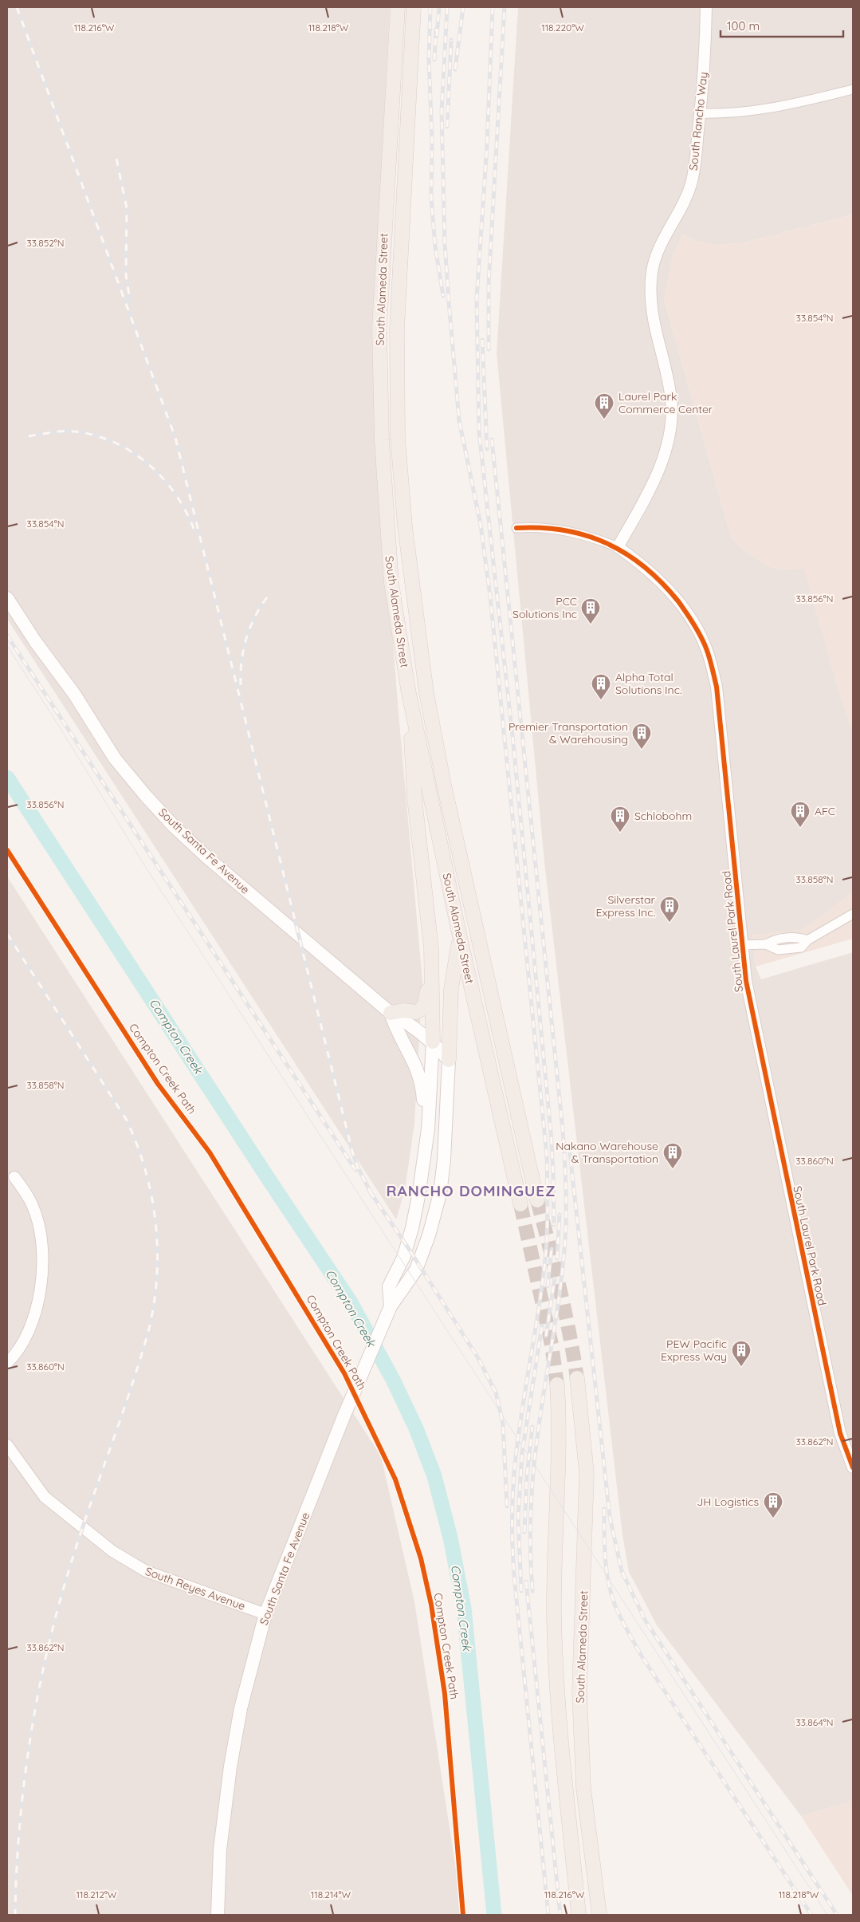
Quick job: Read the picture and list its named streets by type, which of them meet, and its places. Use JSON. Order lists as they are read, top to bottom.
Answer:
{
  "streets": {
    "main road": ["South Alameda Street", "South Santa Fe Avenue"],
    "street": ["South Rancho Way", "South Laurel Park Road", "South Reyes Avenue"],
    "cycle path": ["Compton Creek Path"]
  },
  "crossings": [
    ["South Rancho Way", "South Laurel Park Road"],
    ["South Santa Fe Avenue", "South Reyes Avenue"]
  ],
  "districts": ["RANCHO DOMINGUEZ"],
  "water": ["Compton Creek"],
  "places": {
    "building": [
      "Laurel Park Commerce Center",
      "PCC Solutions Inc",
      "Alpha Total Solutions Inc.",
      "Premier Transportation & Warehousing",
      "AFC",
      "Schlobohm",
      "Silverstar Express Inc.",
      "Nakano Warehouse & Transportation",
      "PEW Pacific Express Way",
      "JH Logistics"
    ]
  },
  "scale_bar": "100 m",
  "coordinates": [
    "118.220°W",
    "118.216°W",
    "118.218°W",
    "33.852°N",
    "33.854°N",
    "33.856°N",
    "33.858°N",
    "33.860°N",
    "33.862°N",
    "33.864°N",
    "118.212°W",
    "118.214°W"
  ]
}
